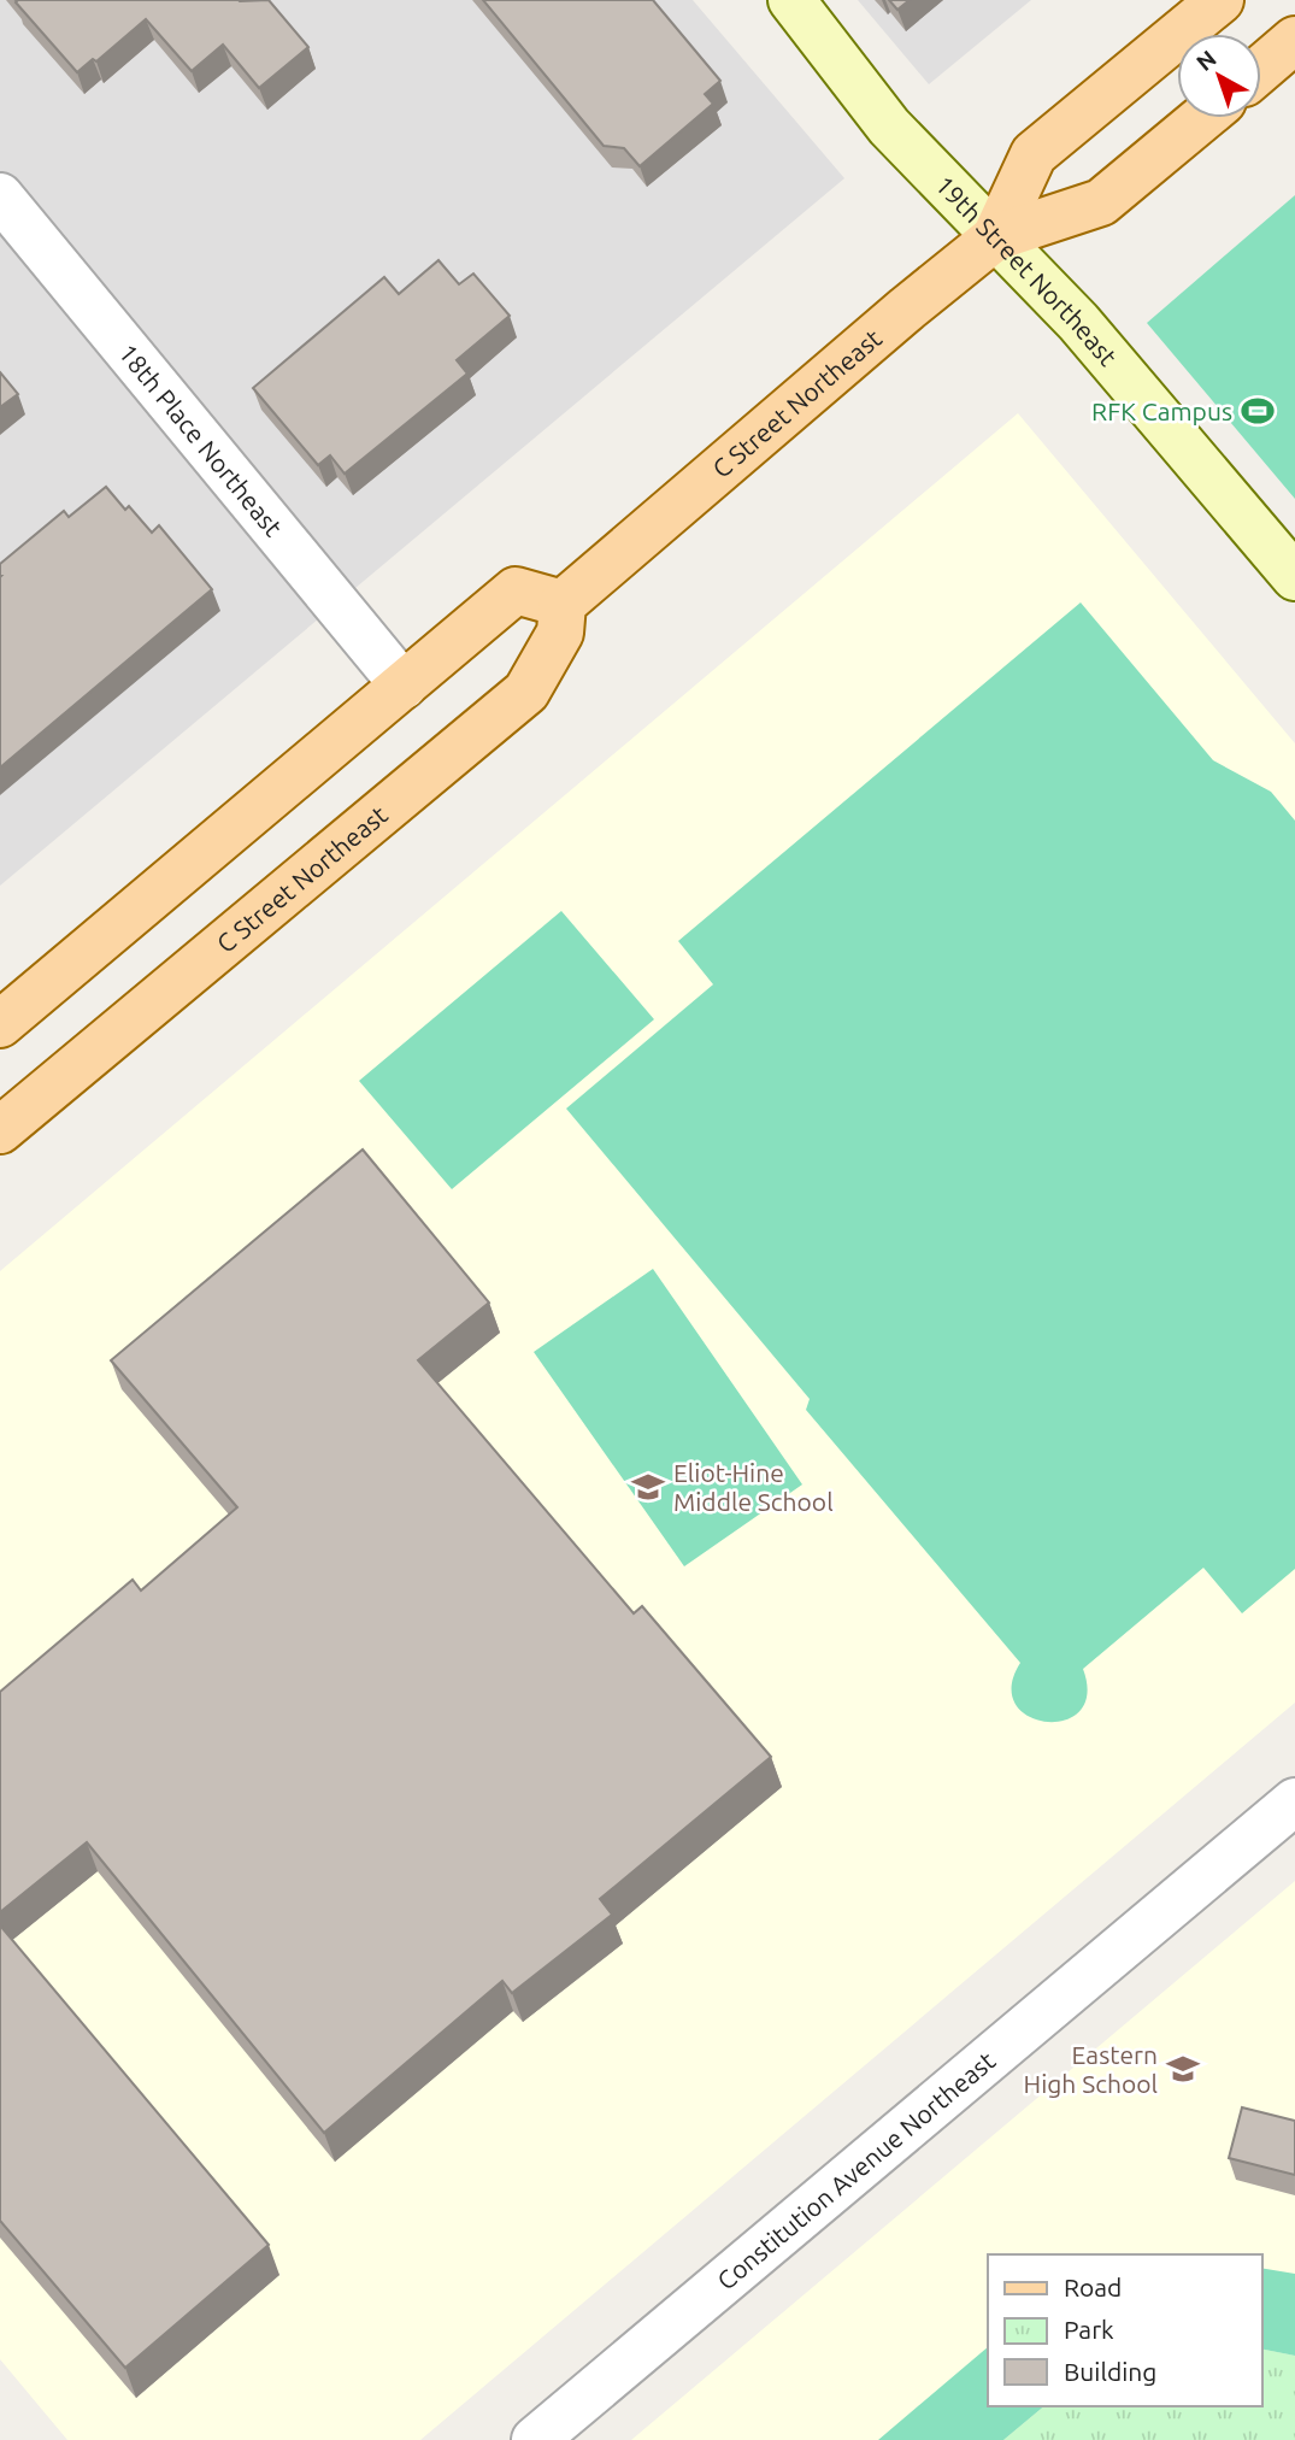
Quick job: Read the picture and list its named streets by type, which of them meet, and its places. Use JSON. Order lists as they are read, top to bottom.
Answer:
{
  "streets": {
    "main road": ["19th Street Northeast", "C Street Northeast"],
    "street": ["18th Place Northeast", "Constitution Avenue Northeast"]
  },
  "crossings": [
    ["19th Street Northeast", "C Street Northeast"]
  ],
  "places": {
    "sports": ["RFK Campus"],
    "school or university": ["Eliot-Hine Middle School", "Eastern High School"]
  },
  "legend": ["Road", "Park", "Building"],
  "north": "top left"
}
